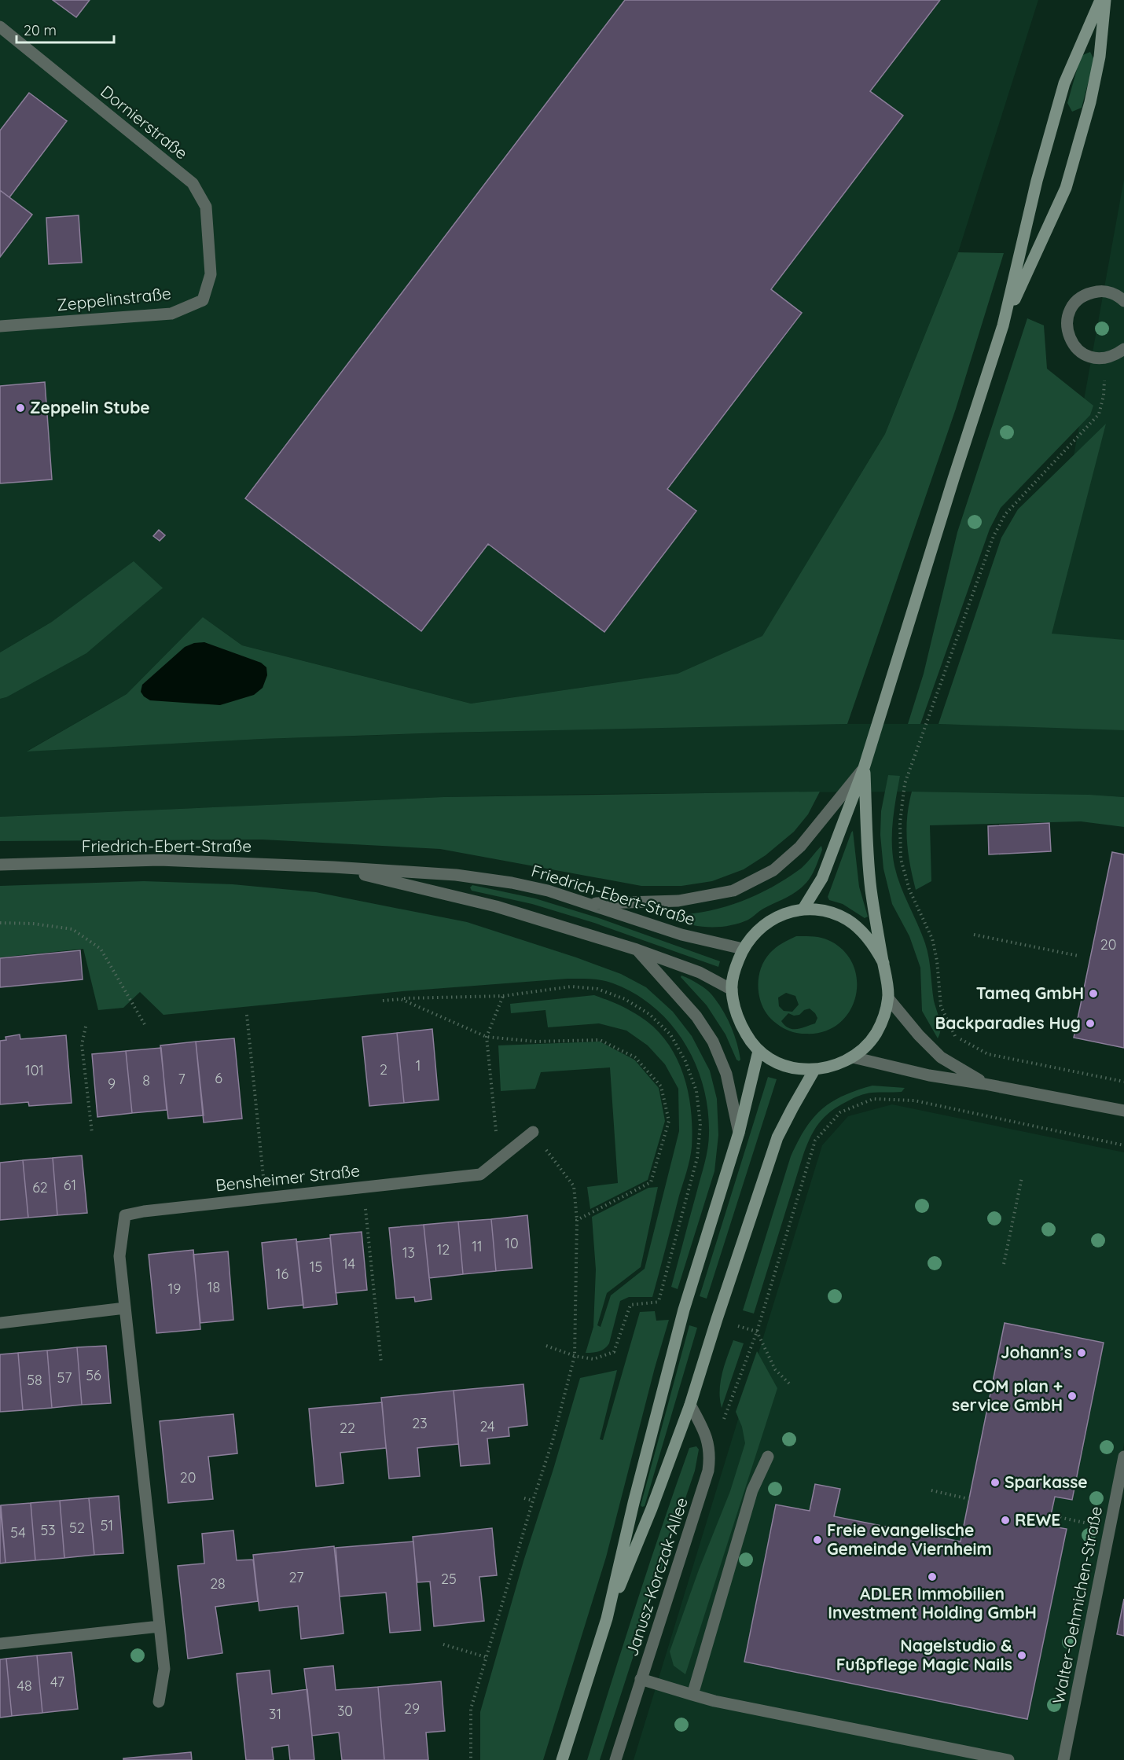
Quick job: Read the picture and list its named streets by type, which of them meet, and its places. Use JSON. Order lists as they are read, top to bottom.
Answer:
{
  "streets": {
    "street": [
      "Dornierstraße",
      "Zeppelinstraße",
      "Friedrich-Ebert-Straße",
      "Bensheimer Straße",
      "Janusz-Korczak-Allee",
      "Walter-Oehmichen-Straße"
    ]
  },
  "crossings": [
    ["Dornierstraße", "Zeppelinstraße"]
  ],
  "places": [
    "Zeppelin Stube",
    "Tameq GmbH",
    "Backparadies Hug",
    "Johann’s",
    "COM plan + service GmbH",
    "Sparkasse",
    "REWE",
    "Freie evangelische Gemeinde Viernheim",
    "ADLER Immobilien Investment Holding GmbH",
    "Nagelstudio & Fußpflege Magic Nails"
  ],
  "house_numbers": [
    "20",
    "1",
    "2",
    "101",
    "6",
    "7",
    "8",
    "9",
    "61",
    "62",
    "10",
    "11",
    "12",
    "13",
    "14",
    "15",
    "16",
    "18",
    "19",
    "56",
    "57",
    "58",
    "23",
    "24",
    "22",
    "20",
    "51",
    "52",
    "53",
    "54",
    "27",
    "25",
    "28",
    "47",
    "48",
    "29",
    "30",
    "31"
  ],
  "scale_bar": "20 m"
}
